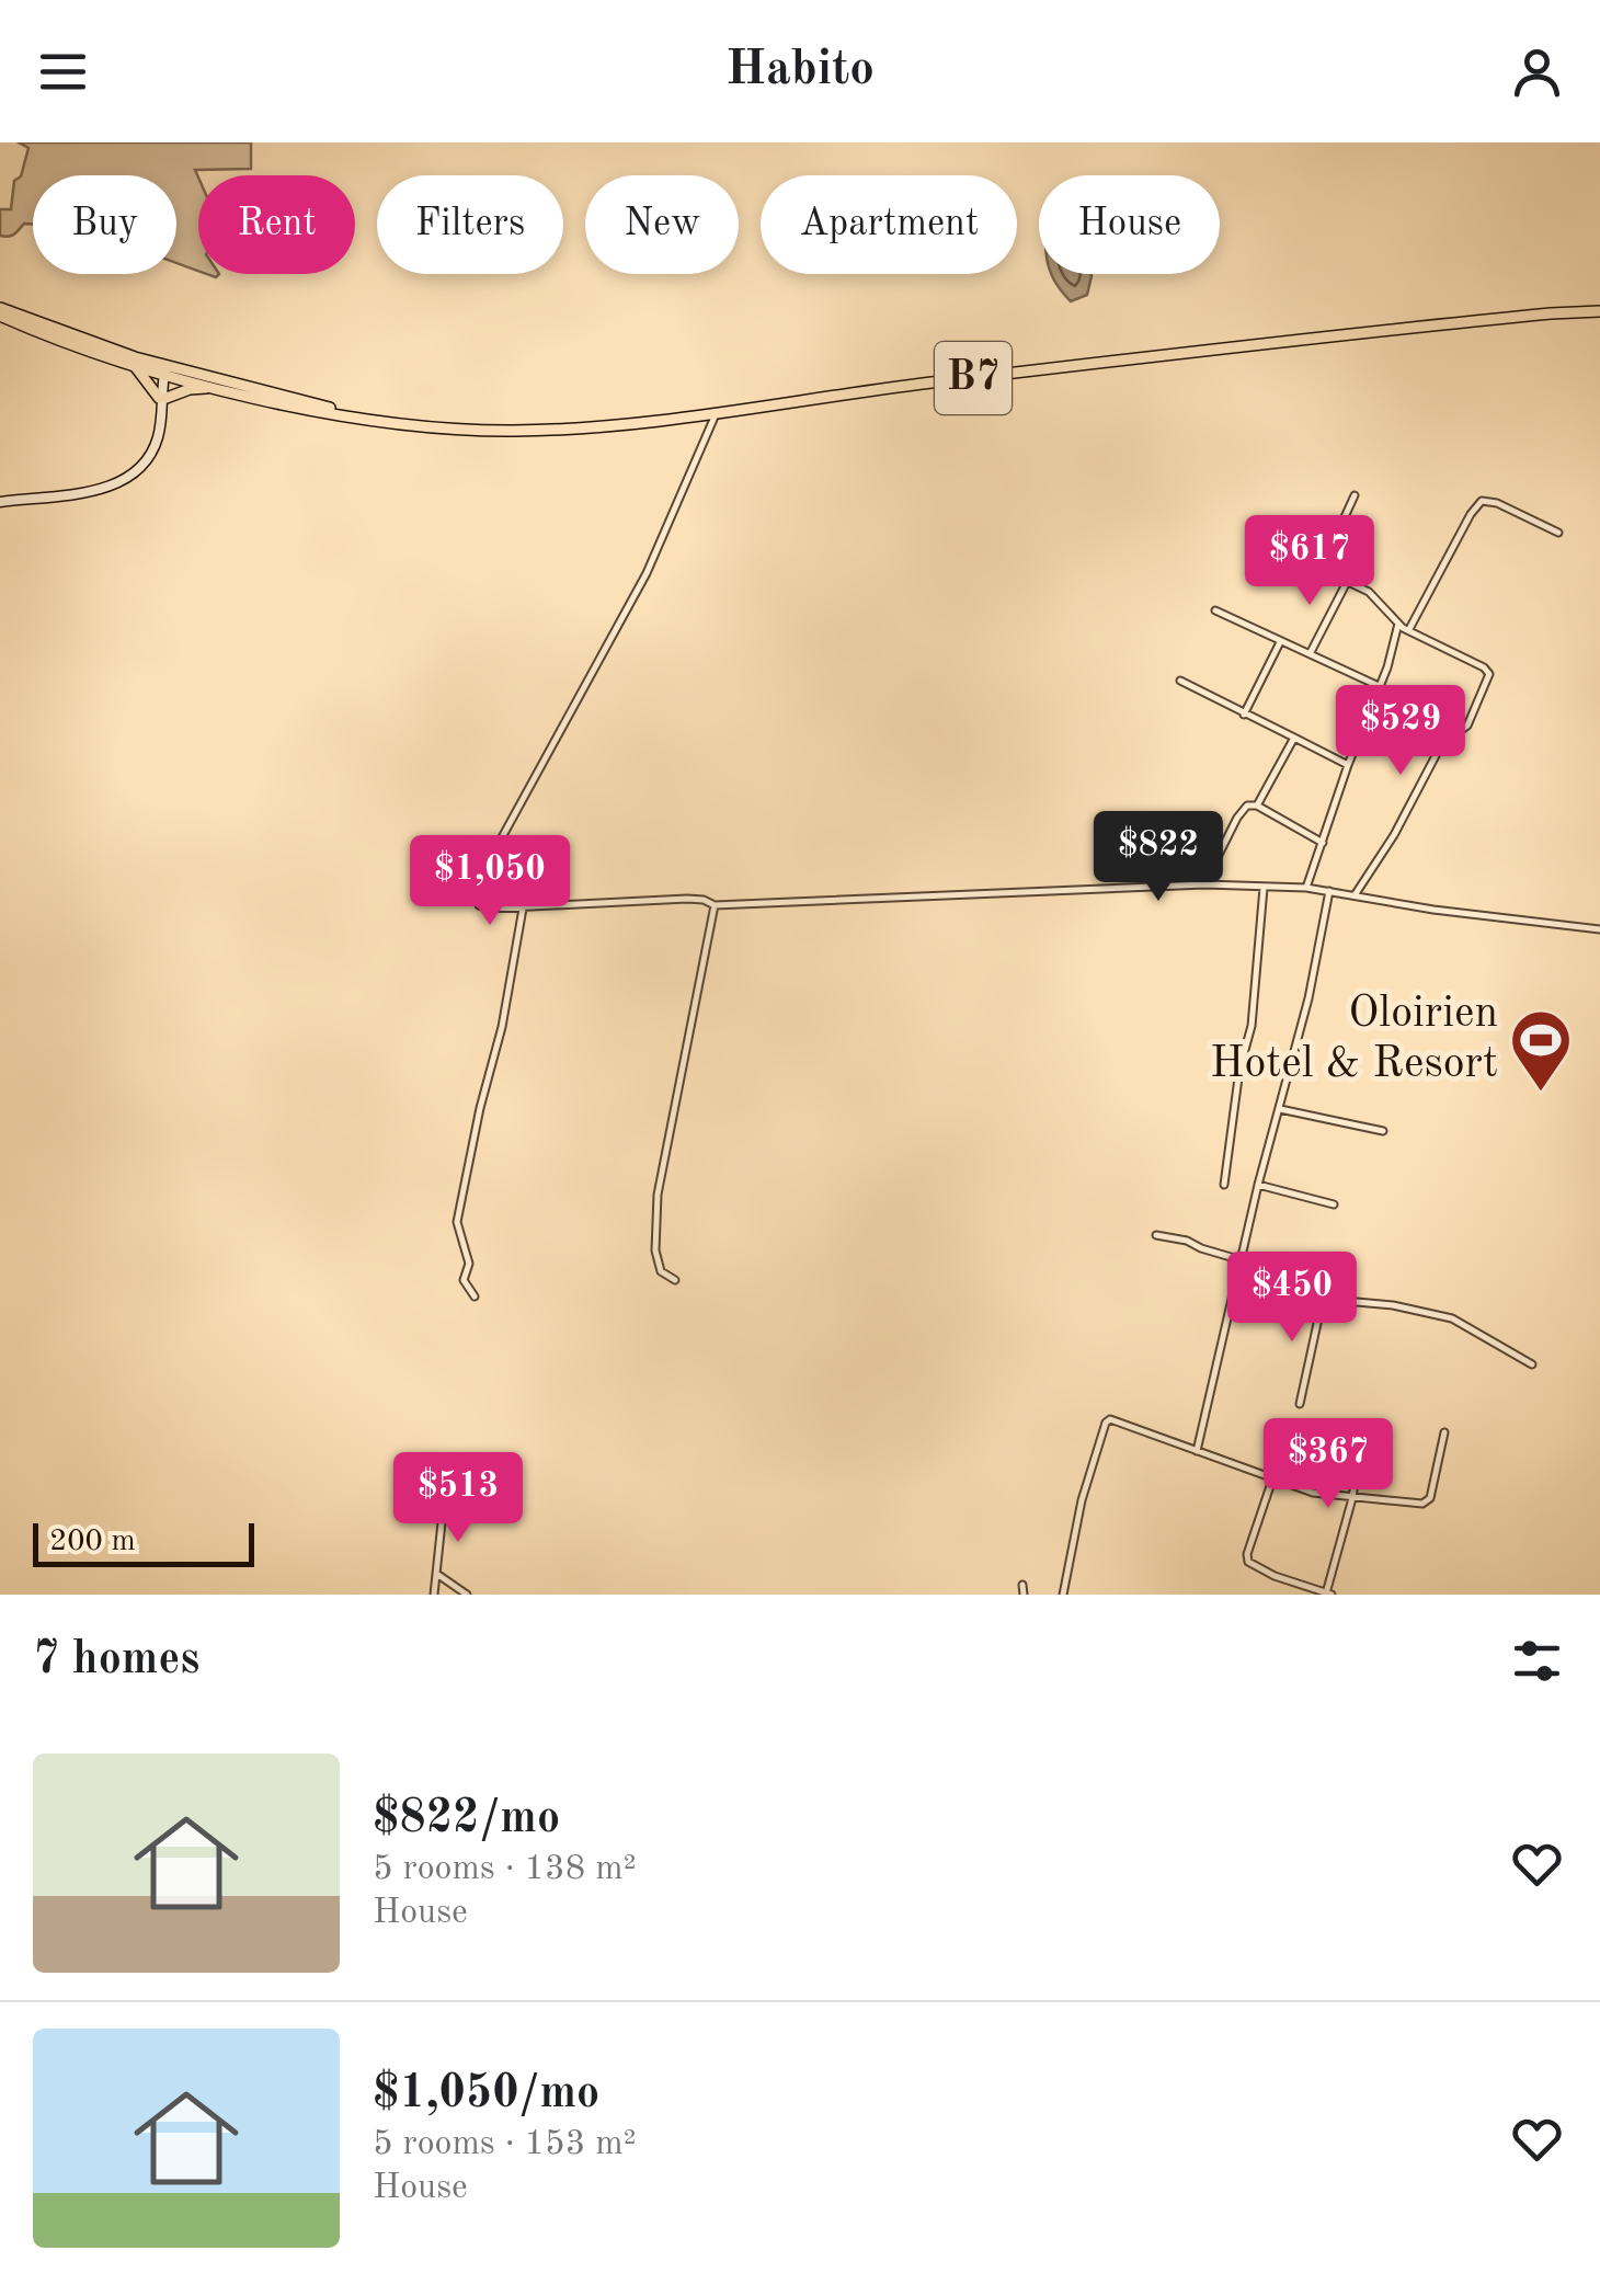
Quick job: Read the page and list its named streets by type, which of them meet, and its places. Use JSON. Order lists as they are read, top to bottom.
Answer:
{
  "streets": {
    "main road": ["B7"]
  },
  "places": {
    "sports": ["Oloirien Hotel & Resort"]
  },
  "scale_bar": "200 m",
  "page": {
    "header": "Habito",
    "chip": [
      "Buy",
      "Rent",
      "Filters",
      "New",
      "Apartment",
      "House"
    ],
    "price": [
      "$617",
      "$529",
      "$822",
      "$1,050",
      "$450",
      "$367",
      "$513"
    ],
    "scale": "200 m",
    "heading": "7 homes",
    "list": [
      {
        "name": "$822/mo",
        "note": "5 rooms · 138 m² · House"
      },
      {
        "name": "$1,050/mo",
        "note": "5 rooms · 153 m² · House"
      }
    ]
  }
}
